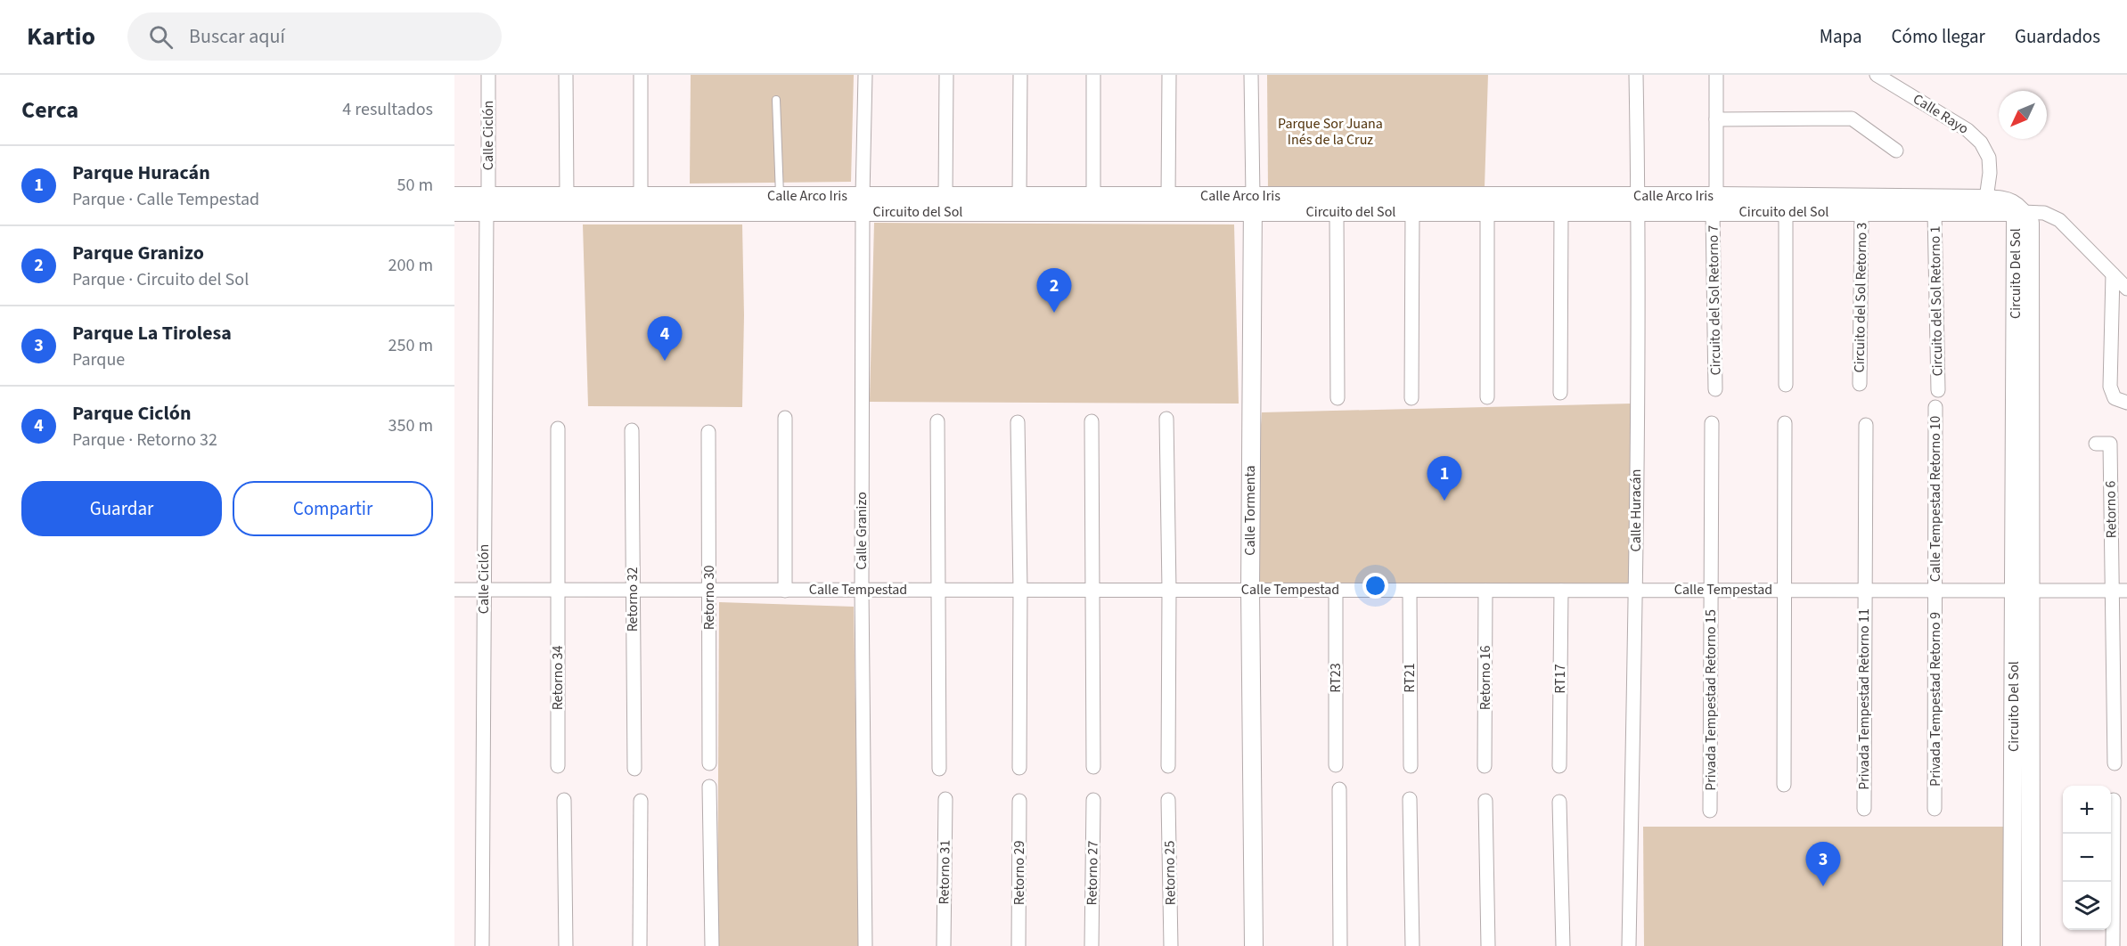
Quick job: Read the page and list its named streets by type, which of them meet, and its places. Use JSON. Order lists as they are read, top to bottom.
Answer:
{
  "streets": {
    "street": [
      "Calle Rayo",
      "Calle Ciclón",
      "Calle Arco Iris",
      "Circuito del Sol",
      "Circuito Del Sol",
      "Circuito del Sol Retorno 3",
      "Circuito del Sol Retorno 7",
      "Circuito del Sol Retorno 1",
      "Calle Tempestad Retorno 10",
      "Retorno 6",
      "Calle Tormenta",
      "Calle Huracán",
      "Calle Granizo",
      "Calle Tempestad",
      "Retorno 30",
      "Retorno 32",
      "Retorno 34",
      "RT23",
      "RT21",
      "Retorno 16",
      "RT17",
      "Privada Tempestad Retorno 11",
      "Privada Tempestad Retorno 9",
      "Privada Tempestad Retorno 15",
      "Retorno 31",
      "Retorno 29",
      "Retorno 27",
      "Retorno 25"
    ]
  },
  "crossings": [
    ["Calle Rayo", "Calle Arco Iris"],
    ["Calle Ciclón", "Calle Arco Iris"],
    ["Calle Ciclón", "Circuito del Sol"],
    ["Calle Ciclón", "Calle Tempestad"],
    ["Calle Arco Iris", "Circuito del Sol"],
    ["Calle Arco Iris", "Circuito Del Sol"],
    ["Calle Arco Iris", "Circuito del Sol Retorno 7"],
    ["Calle Arco Iris", "Calle Tormenta"],
    ["Calle Arco Iris", "Calle Huracán"],
    ["Calle Arco Iris", "Calle Granizo"],
    ["Circuito del Sol", "Circuito Del Sol"],
    ["Circuito del Sol", "Circuito del Sol Retorno 3"],
    ["Circuito del Sol", "Circuito del Sol Retorno 7"],
    ["Circuito del Sol", "Circuito del Sol Retorno 1"],
    ["Circuito del Sol", "Calle Tormenta"],
    ["Circuito del Sol", "Calle Huracán"],
    ["Circuito del Sol", "Calle Granizo"],
    ["Circuito Del Sol", "Calle Tempestad"],
    ["Calle Tempestad Retorno 10", "Calle Tempestad"],
    ["Calle Tempestad Retorno 10", "Privada Tempestad Retorno 9"],
    ["Retorno 6", "Calle Tempestad"],
    ["Calle Tormenta", "Calle Tempestad"],
    ["Calle Huracán", "Calle Tempestad"],
    ["Calle Granizo", "Calle Tempestad"],
    ["Calle Tempestad", "Retorno 30"],
    ["Calle Tempestad", "Retorno 32"],
    ["Calle Tempestad", "Retorno 34"],
    ["Calle Tempestad", "RT23"],
    ["Calle Tempestad", "RT21"],
    ["Calle Tempestad", "Retorno 16"],
    ["Calle Tempestad", "RT17"],
    ["Calle Tempestad", "Privada Tempestad Retorno 11"],
    ["Calle Tempestad", "Privada Tempestad Retorno 9"],
    ["Calle Tempestad", "Privada Tempestad Retorno 15"]
  ],
  "parks": ["Parque Sor Juana Inés de la Cruz"],
  "north": "bottom left",
  "page": {
    "header": "Kartio",
    "search": "Buscar aquí",
    "nav": ["Mapa", "Cómo llegar", "Guardados"],
    "heading": ["Cerca", "4 resultados"],
    "list": [
      {
        "mark": "1",
        "name": "Parque Huracán",
        "note": "Parque · Calle Tempestad",
        "value": "50 m"
      },
      {
        "mark": "2",
        "name": "Parque Granizo",
        "note": "Parque · Circuito del Sol",
        "value": "200 m"
      },
      {
        "mark": "3",
        "name": "Parque La Tirolesa",
        "note": "Parque",
        "value": "250 m"
      },
      {
        "mark": "4",
        "name": "Parque Ciclón",
        "note": "Parque · Retorno 32",
        "value": "350 m"
      }
    ],
    "pins": [
      "2",
      "4",
      "1",
      "3"
    ],
    "buttons": ["Guardar", "Compartir"],
    "map_buttons": ["+", "−"]
  }
}
